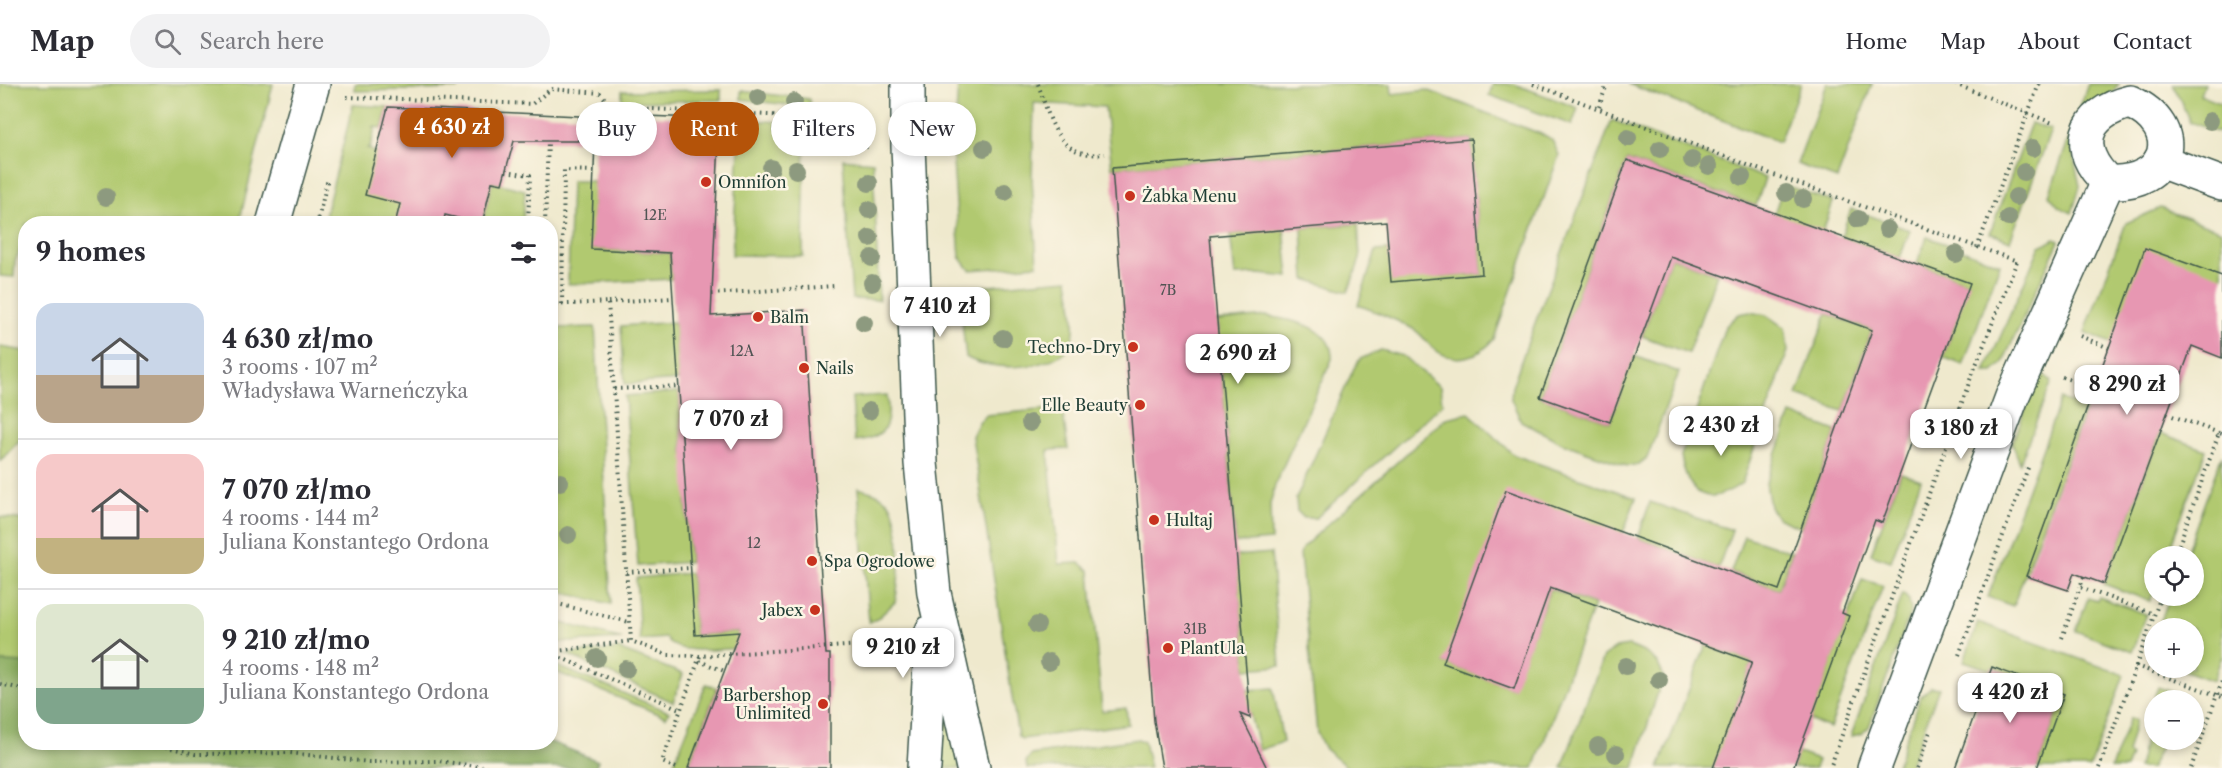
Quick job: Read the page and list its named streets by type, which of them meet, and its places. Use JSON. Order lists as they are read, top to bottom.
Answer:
{
  "places": [
    "Omnifon",
    "Żabka Menu",
    "Balm",
    "Techno-Dry",
    "Nails",
    "Elle Beauty",
    "Hultaj",
    "Spa Ogrodowe",
    "Jabex",
    "PlantUla",
    "Barbershop Unlimited"
  ],
  "house_numbers": [
    "12E",
    "7B",
    "12A",
    "12",
    "31B"
  ],
  "page": {
    "header": "Map",
    "search": "Search here",
    "nav": [
      "Home",
      "Map",
      "About",
      "Contact"
    ],
    "chip": [
      "Buy",
      "Rent",
      "Filters",
      "New"
    ],
    "price": [
      "4 630 zł",
      "7 410 zł",
      "2 690 zł",
      "8 290 zł",
      "7 070 zł",
      "2 430 zł",
      "3 180 zł",
      "9 210 zł",
      "4 420 zł"
    ],
    "heading": "9 homes",
    "list": [
      {
        "name": "4 630 zł/mo",
        "note": "3 rooms · 107 m² · Władysława Warneńczyka"
      },
      {
        "name": "7 070 zł/mo",
        "note": "4 rooms · 144 m² · Juliana Konstantego Ordona"
      },
      {
        "name": "9 210 zł/mo",
        "note": "4 rooms · 148 m² · Juliana Konstantego Ordona"
      }
    ],
    "map_buttons": ["+", "−"]
  }
}
